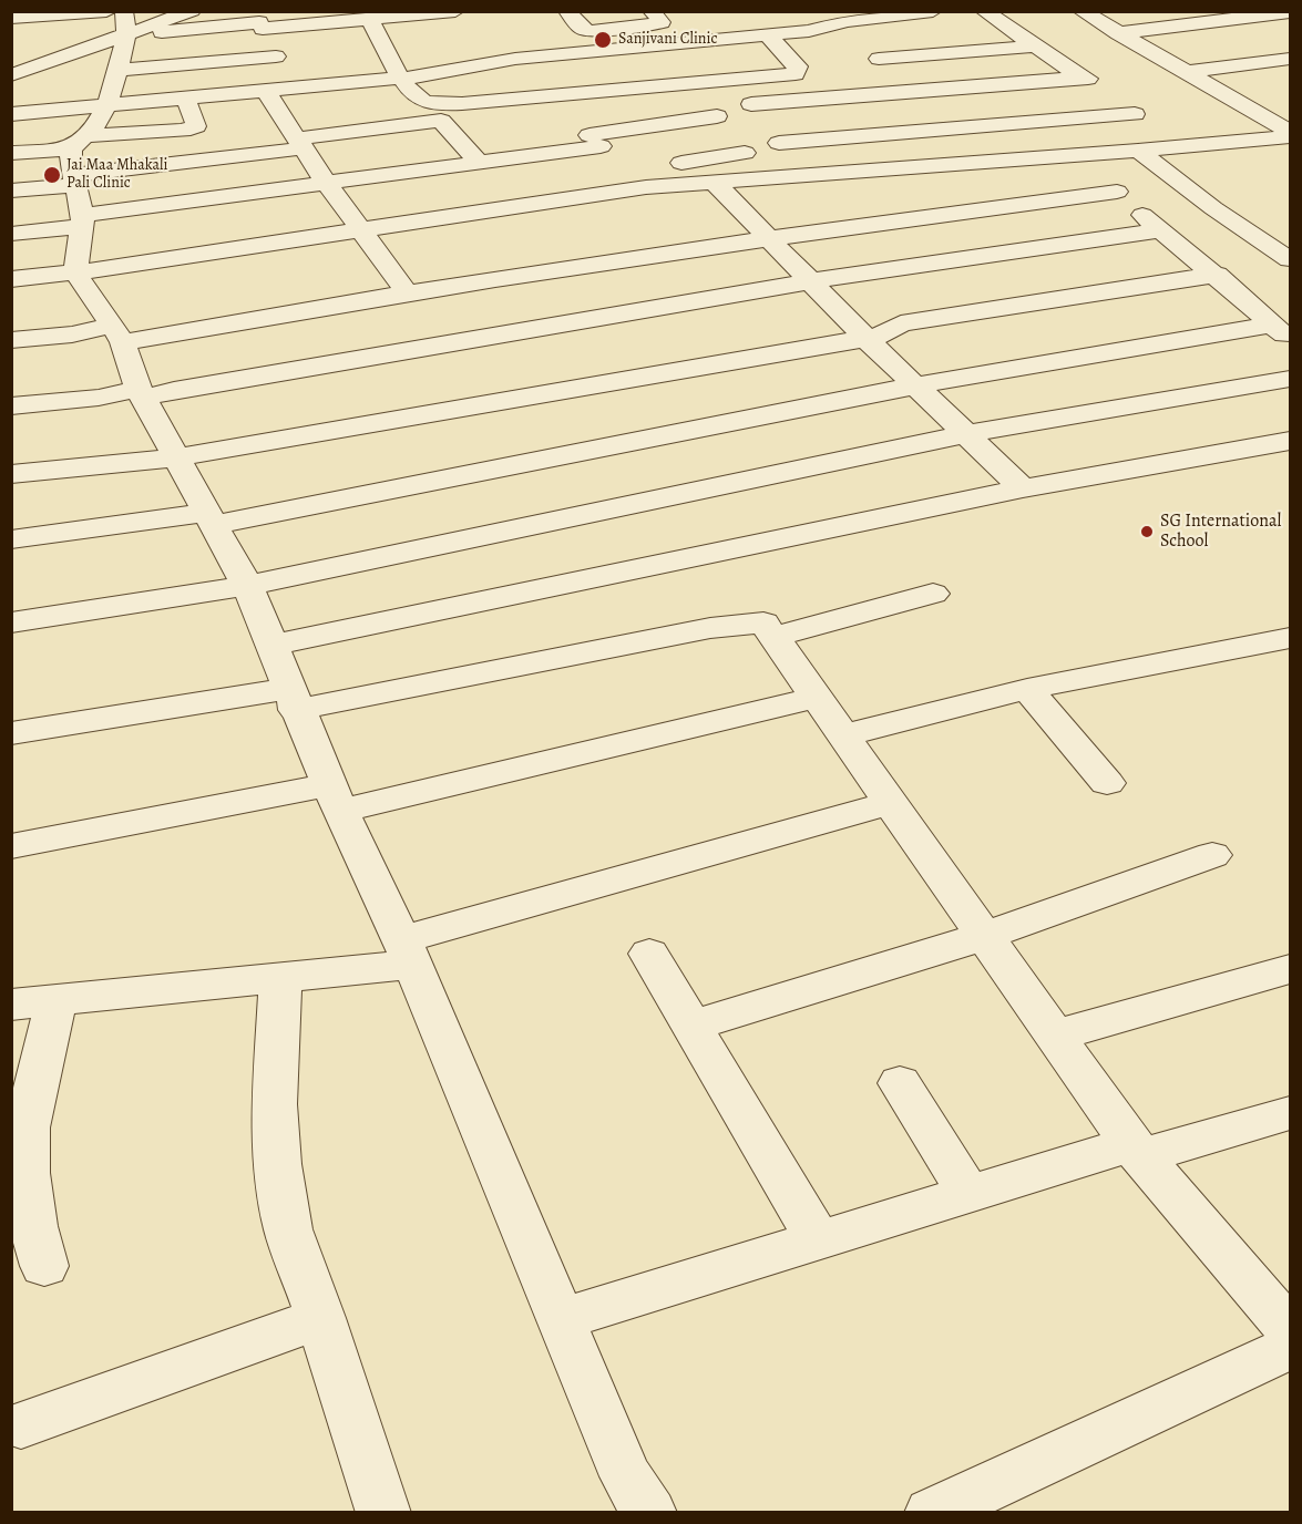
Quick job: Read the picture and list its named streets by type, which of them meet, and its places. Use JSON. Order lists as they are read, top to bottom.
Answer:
{
  "places": ["Sanjivani Clinic", "Jai Maa Mhakali Pali Clinic", "SG International School"]
}
